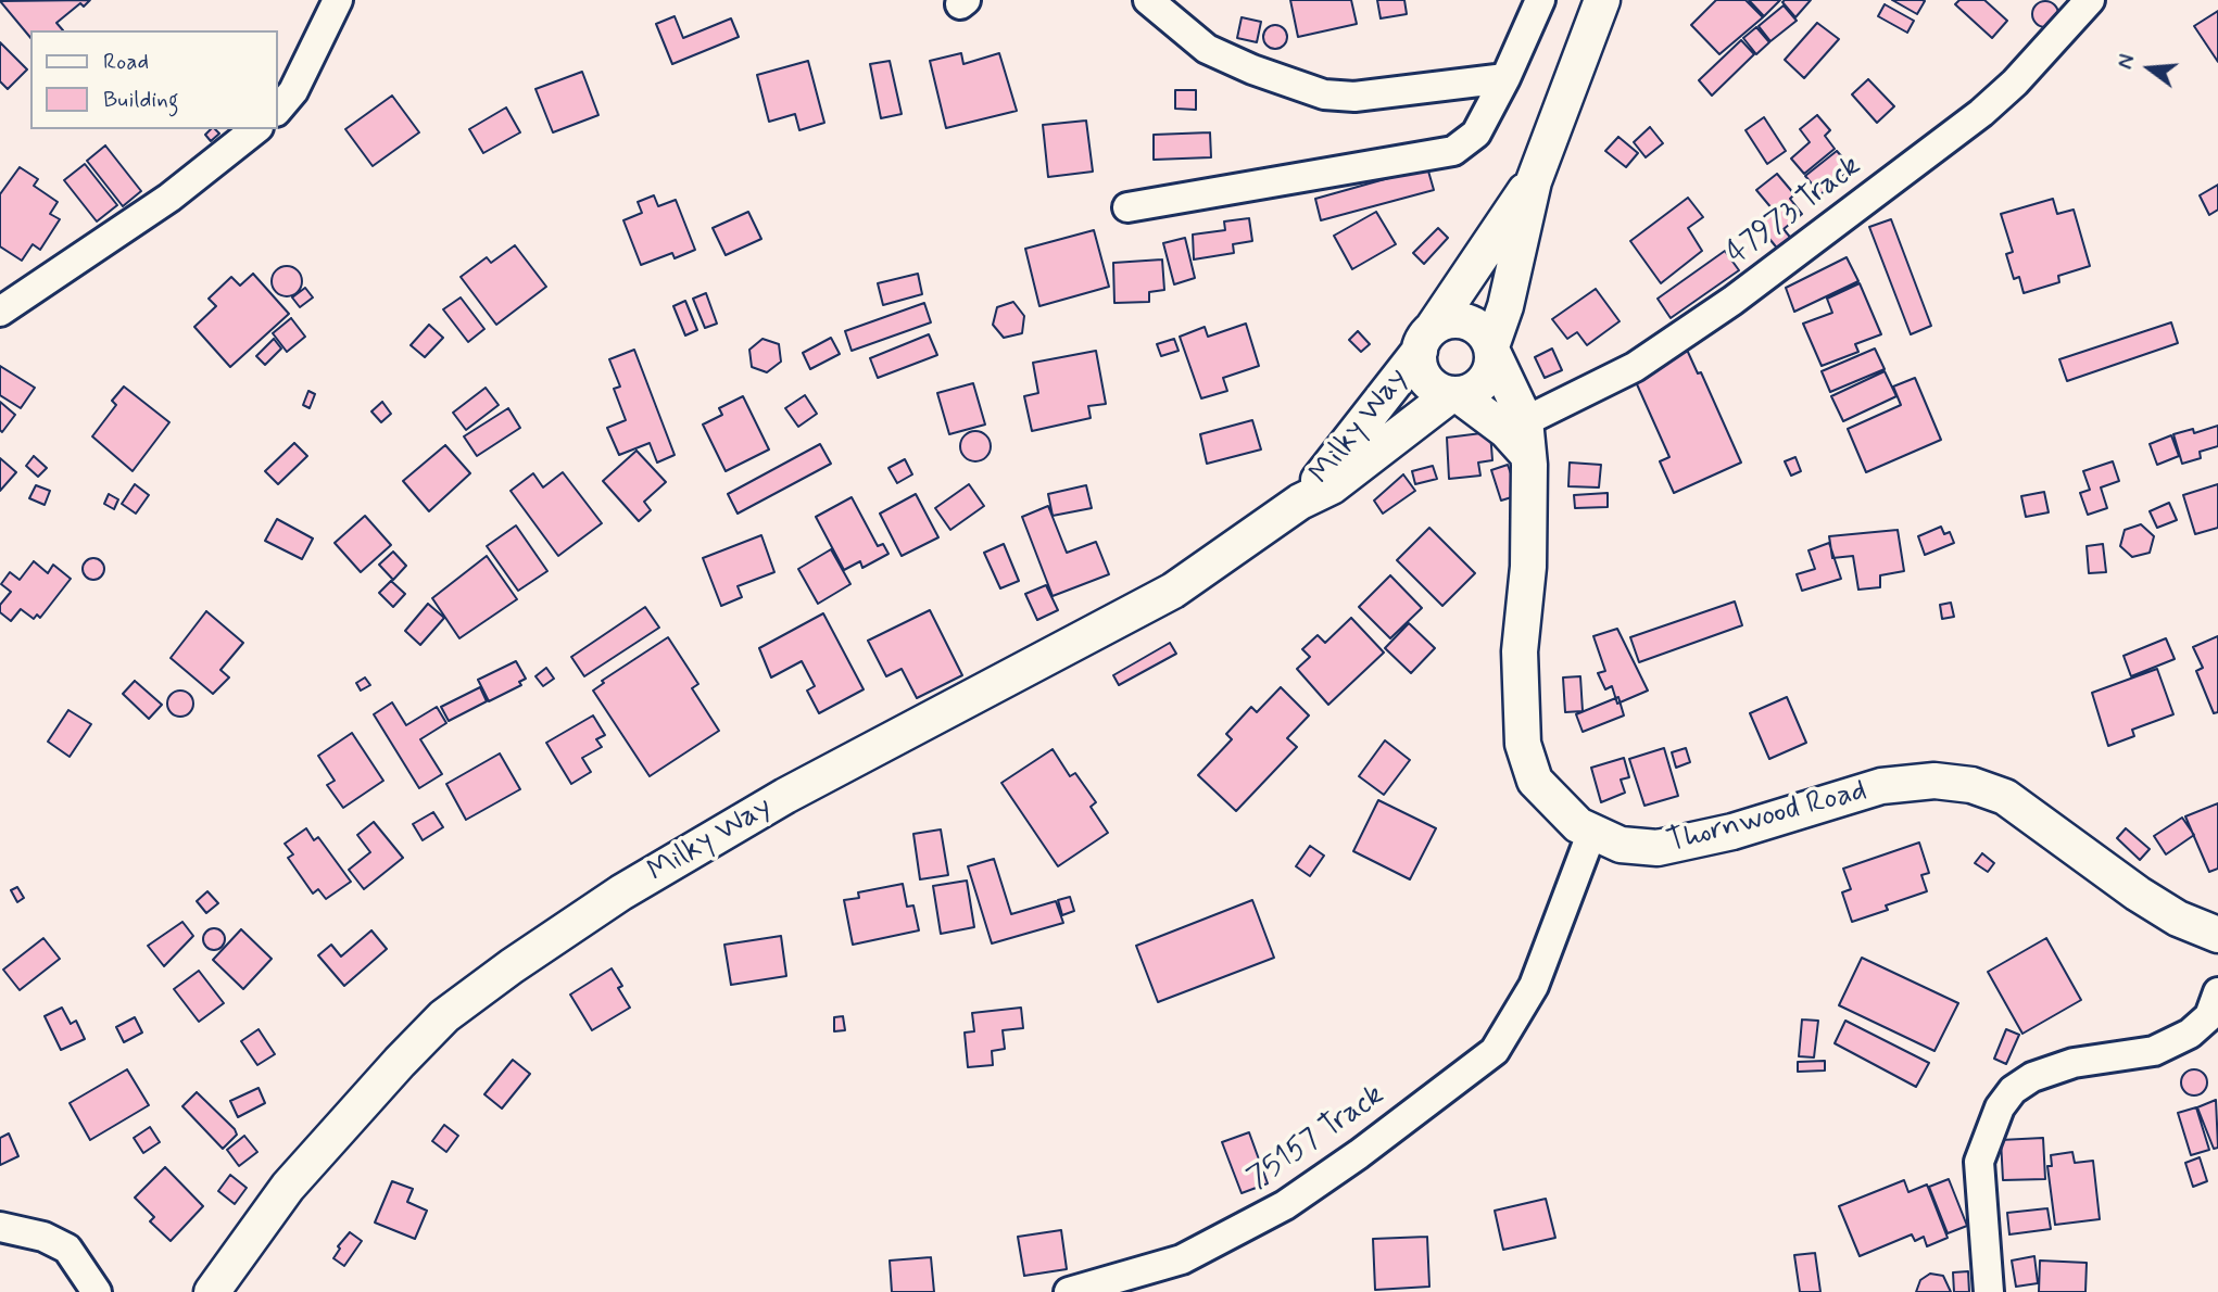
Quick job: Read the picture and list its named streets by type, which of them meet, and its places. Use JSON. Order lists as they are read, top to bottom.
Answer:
{
  "streets": {
    "street": [
      "47973 Track",
      "Milky Way",
      "Thornwood Road",
      "75157 Track"
    ]
  },
  "crossings": [
    ["47973 Track", "Thornwood Road"],
    ["Milky Way", "Thornwood Road"],
    ["Thornwood Road", "75157 Track"]
  ],
  "legend": ["Road", "Building"],
  "north": "left"
}
